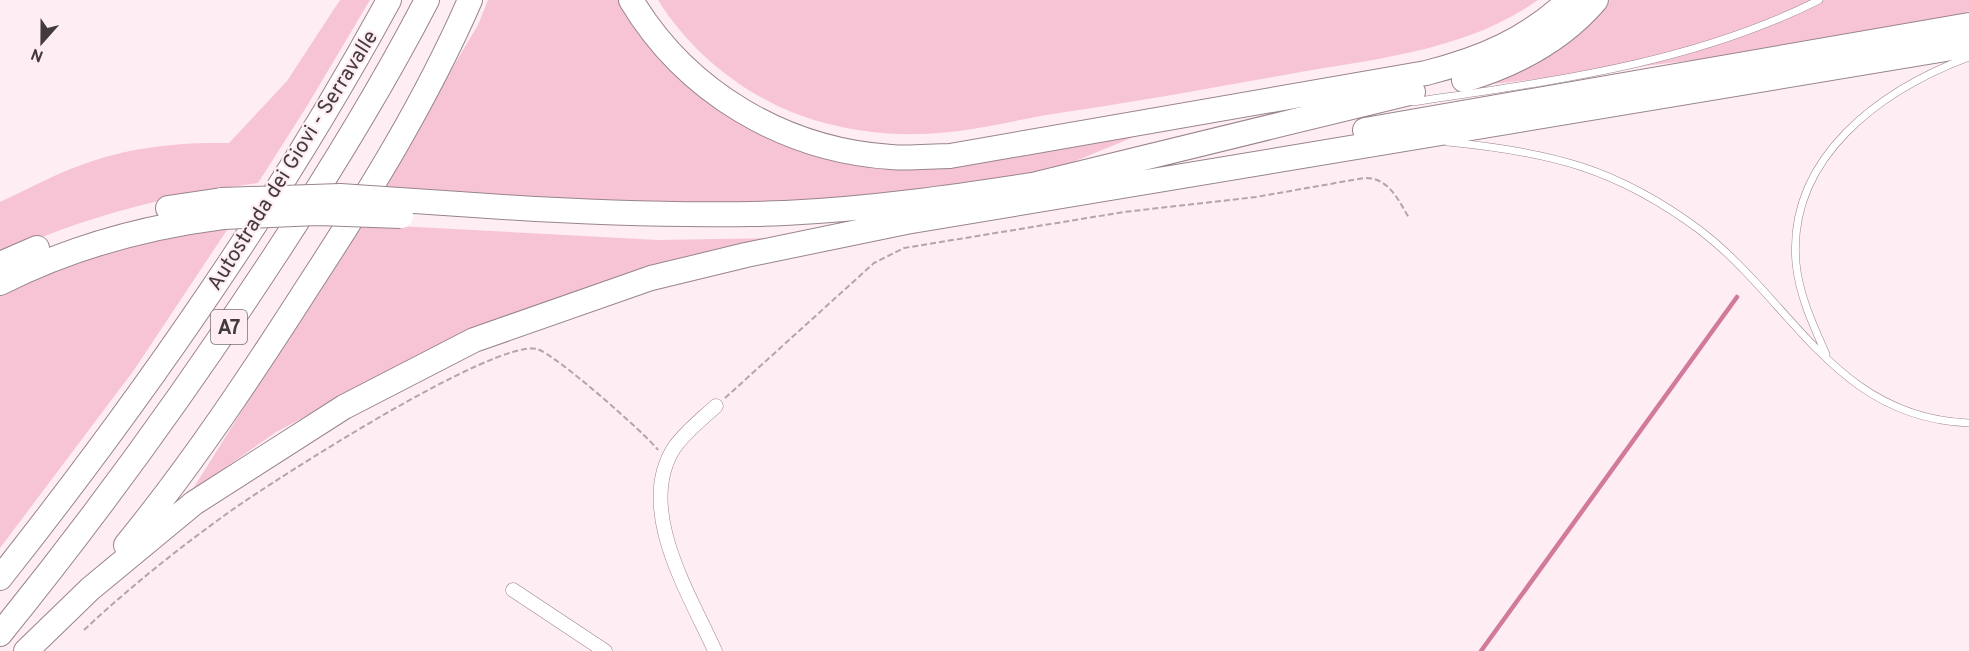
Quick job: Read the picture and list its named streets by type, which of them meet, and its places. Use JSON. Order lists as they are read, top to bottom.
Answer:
{
  "streets": {
    "highway": ["Autostrada dei Giovi - Serravalle", "A7"]
  },
  "north": "bottom"
}
